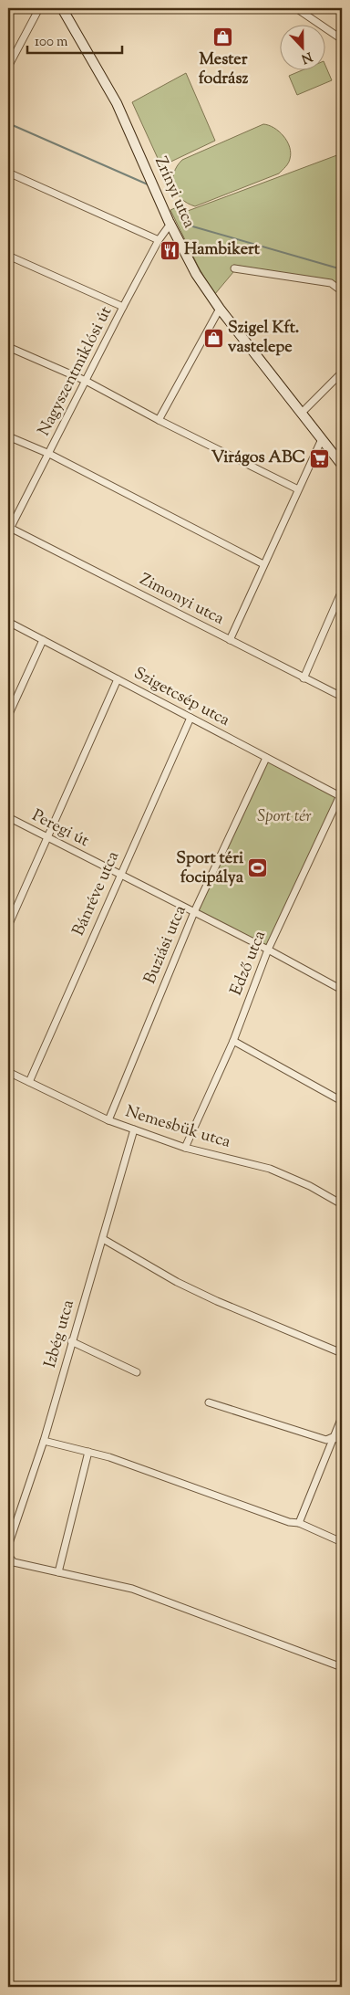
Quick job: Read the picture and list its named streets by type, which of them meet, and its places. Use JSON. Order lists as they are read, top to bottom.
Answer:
{
  "streets": {
    "main road": ["Zrínyi utca"],
    "street": [
      "Nagyszentmiklósi út",
      "Zimonyi utca",
      "Szigetcsép utca",
      "Peregi út",
      "Bánréve utca",
      "Buziási utca",
      "Edző utca",
      "Nemesbük utca",
      "Izbég utca"
    ]
  },
  "crossings": [
    ["Zrínyi utca", "Nagyszentmiklósi út"],
    ["Nagyszentmiklósi út", "Zimonyi utca"],
    ["Szigetcsép utca", "Bánréve utca"],
    ["Szigetcsép utca", "Buziási utca"],
    ["Szigetcsép utca", "Edző utca"],
    ["Peregi út", "Bánréve utca"],
    ["Peregi út", "Buziási utca"],
    ["Peregi út", "Edző utca"],
    ["Bánréve utca", "Nemesbük utca"],
    ["Buziási utca", "Nemesbük utca"],
    ["Edző utca", "Nemesbük utca"],
    ["Nemesbük utca", "Izbég utca"]
  ],
  "parks": ["Sport tér"],
  "places": {
    "shop": ["Mester fodrász", "Szigel Kft. vastelepe"],
    "restaurant": ["Hambikert"],
    "supermarket": ["Virágos ABC"],
    "sports": ["Sport téri focipálya"]
  },
  "scale_bar": "100 m",
  "north": "bottom"
}
